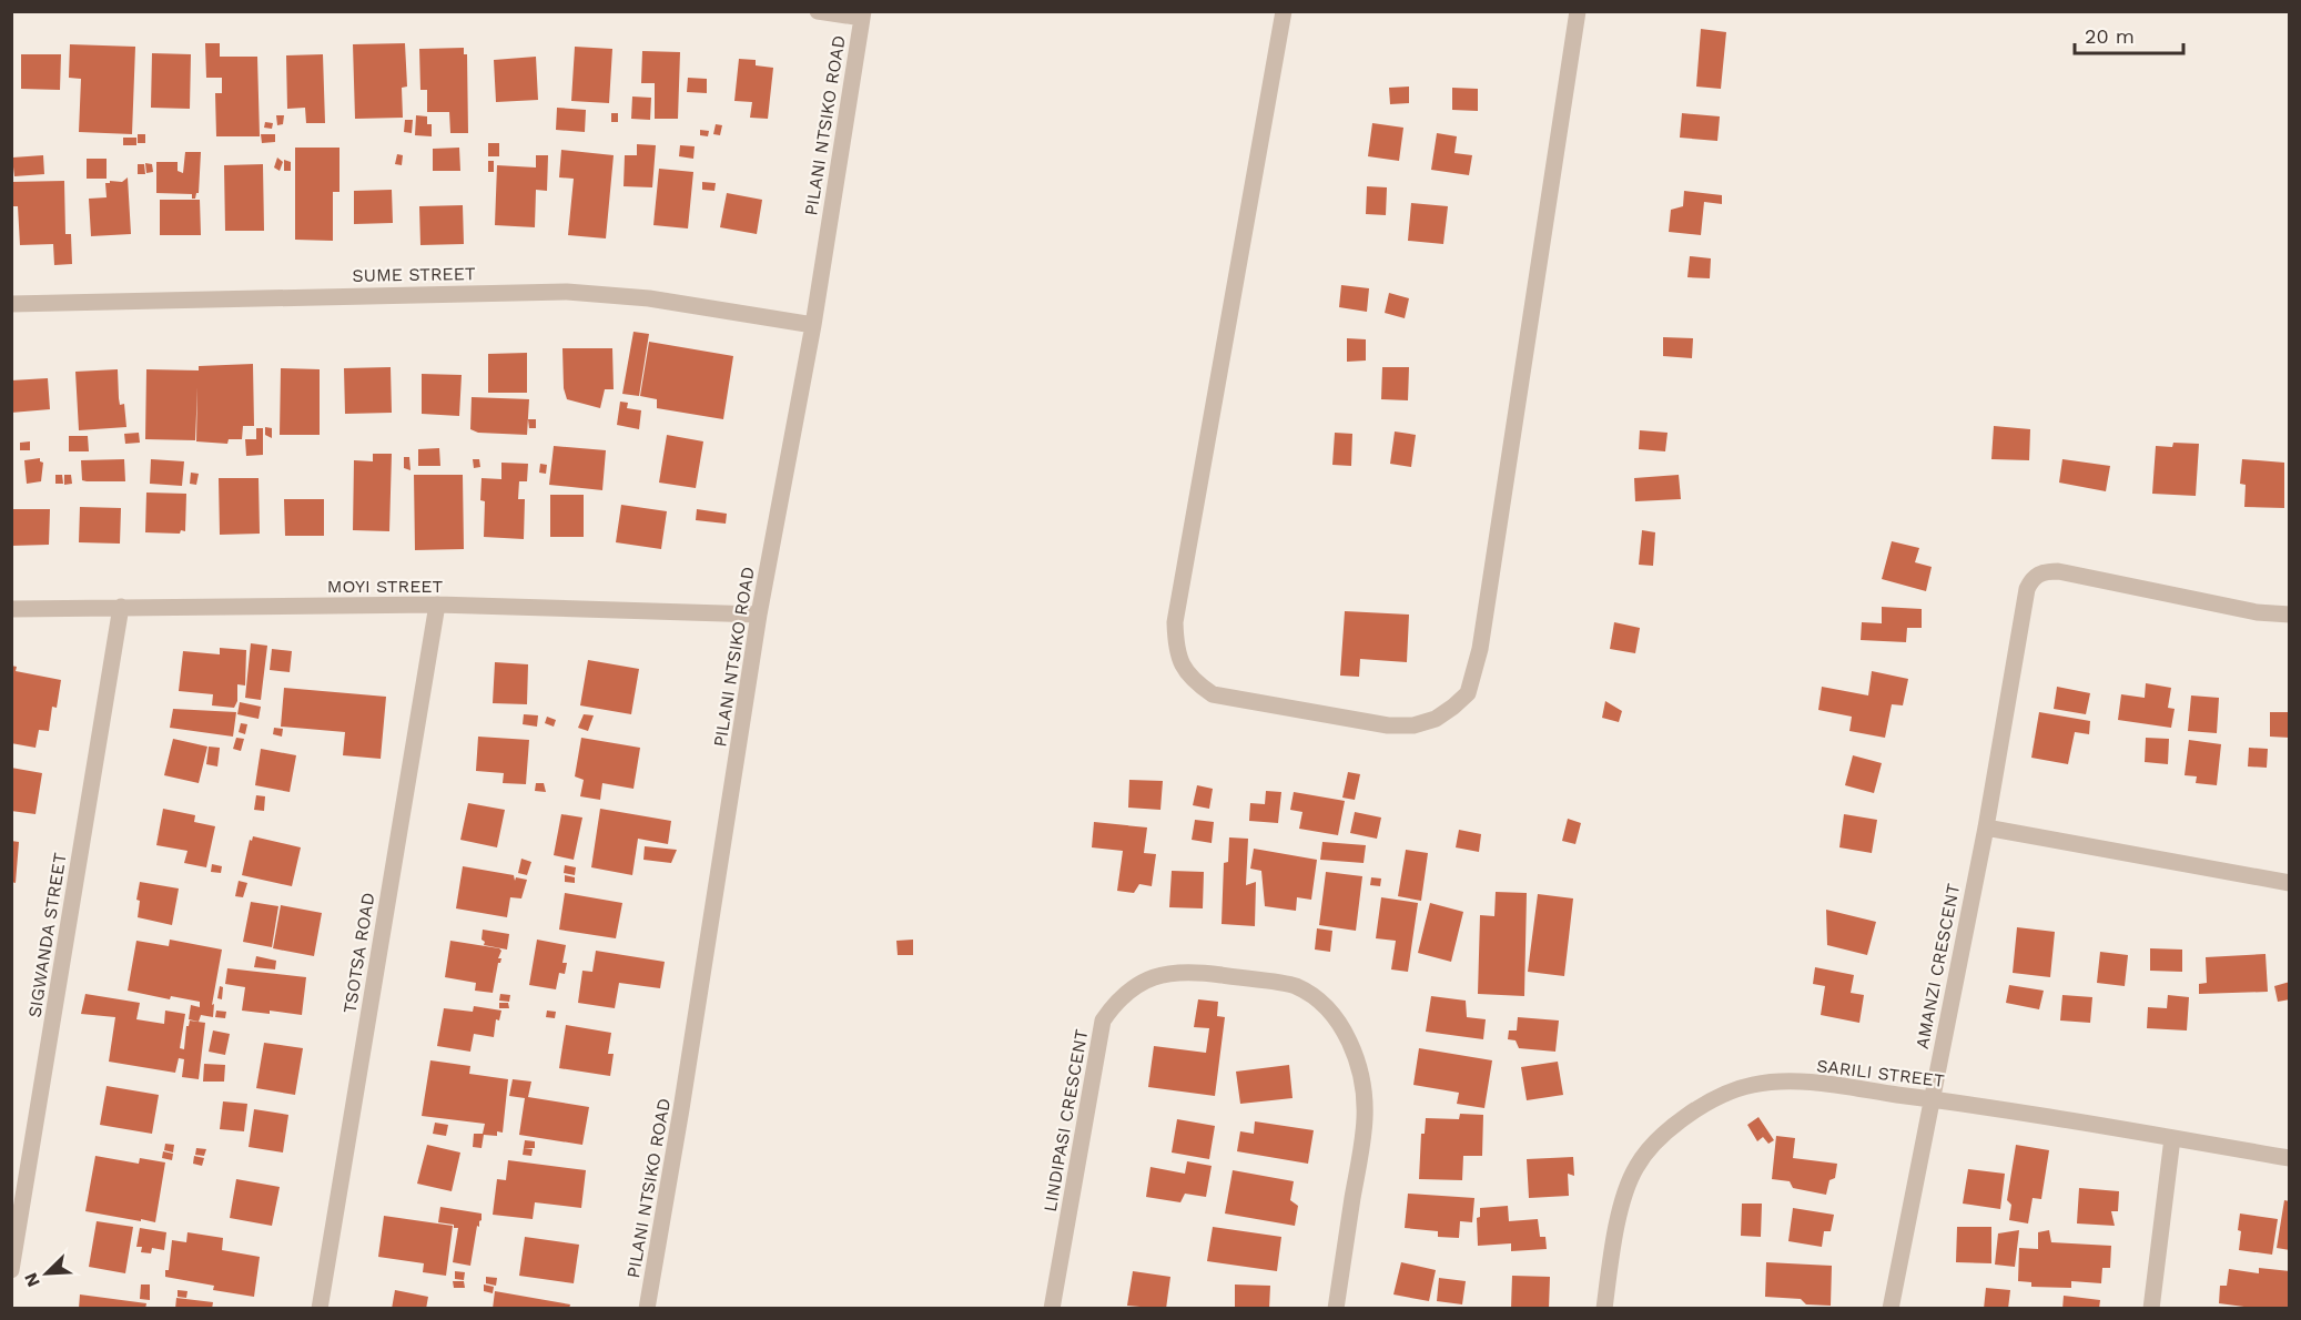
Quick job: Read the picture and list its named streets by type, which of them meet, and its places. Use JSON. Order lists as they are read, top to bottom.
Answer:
{
  "streets": {
    "street": [
      "PILANI NTSIKO ROAD",
      "SUME STREET",
      "MOYI STREET",
      "SIGWANDA STREET",
      "TSOTSA ROAD",
      "AMANZI CRESCENT",
      "SARILI STREET",
      "LINDIPASI CRESCENT"
    ]
  },
  "crossings": [
    ["PILANI NTSIKO ROAD", "SUME STREET"],
    ["PILANI NTSIKO ROAD", "MOYI STREET"],
    ["MOYI STREET", "SIGWANDA STREET"],
    ["MOYI STREET", "TSOTSA ROAD"],
    ["AMANZI CRESCENT", "SARILI STREET"]
  ],
  "scale_bar": "20 m",
  "north": "bottom left"
}
